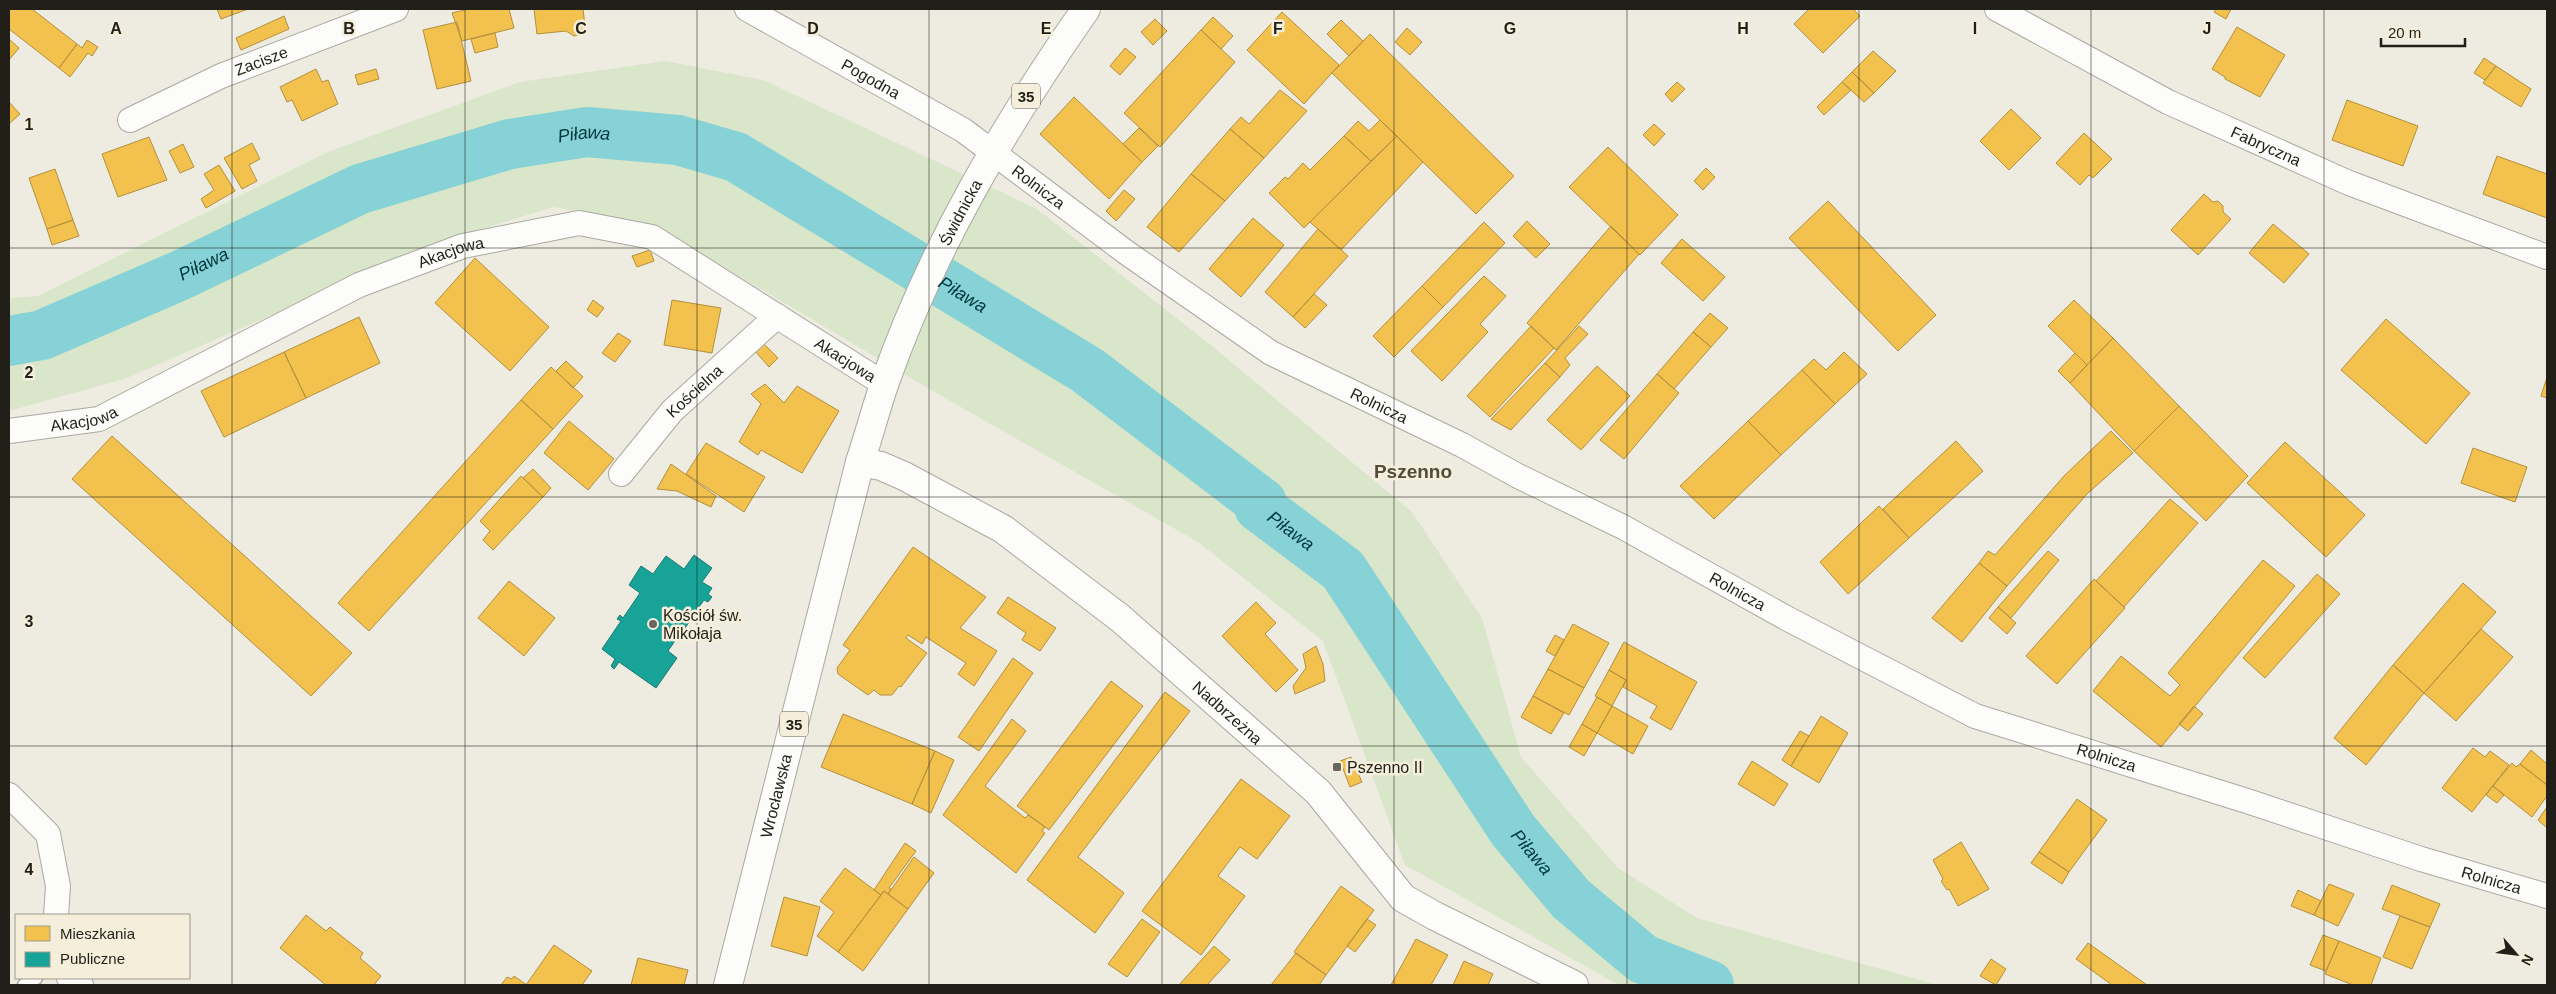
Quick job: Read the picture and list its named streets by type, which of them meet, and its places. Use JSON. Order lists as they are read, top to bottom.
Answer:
{
  "streets": {
    "main road": [
      "35",
      "Świdnicka",
      "Nadbrzeżna",
      "Wrocławska"
    ],
    "street": [
      "Zacisze",
      "Pogodna",
      "Fabryczna",
      "Rolnicza",
      "Akacjowa",
      "Kościelna"
    ]
  },
  "crossings": [
    ["Pogodna", "Rolnicza"],
    ["Pogodna", "Świdnicka"],
    ["Rolnicza", "Świdnicka"],
    ["Świdnicka", "Akacjowa"],
    ["Świdnicka", "Nadbrzeżna"],
    ["Świdnicka", "Wrocławska"],
    ["Akacjowa", "Kościelna"],
    ["Nadbrzeżna", "Wrocławska"]
  ],
  "districts": ["Pszenno"],
  "water": ["Piława"],
  "places": {
    "other": ["Kościół św. Mikołaja"],
    "transit": ["Pszenno II"]
  },
  "legend": ["Mieszkania", "Publiczne"],
  "scale_bar": "20 m",
  "north": "bottom right",
  "grid": {
    "columns": [
      "A",
      "B",
      "C",
      "D",
      "E",
      "F",
      "G",
      "H",
      "I",
      "J"
    ],
    "rows": [
      "1",
      "2",
      "3",
      "4"
    ]
  }
}
